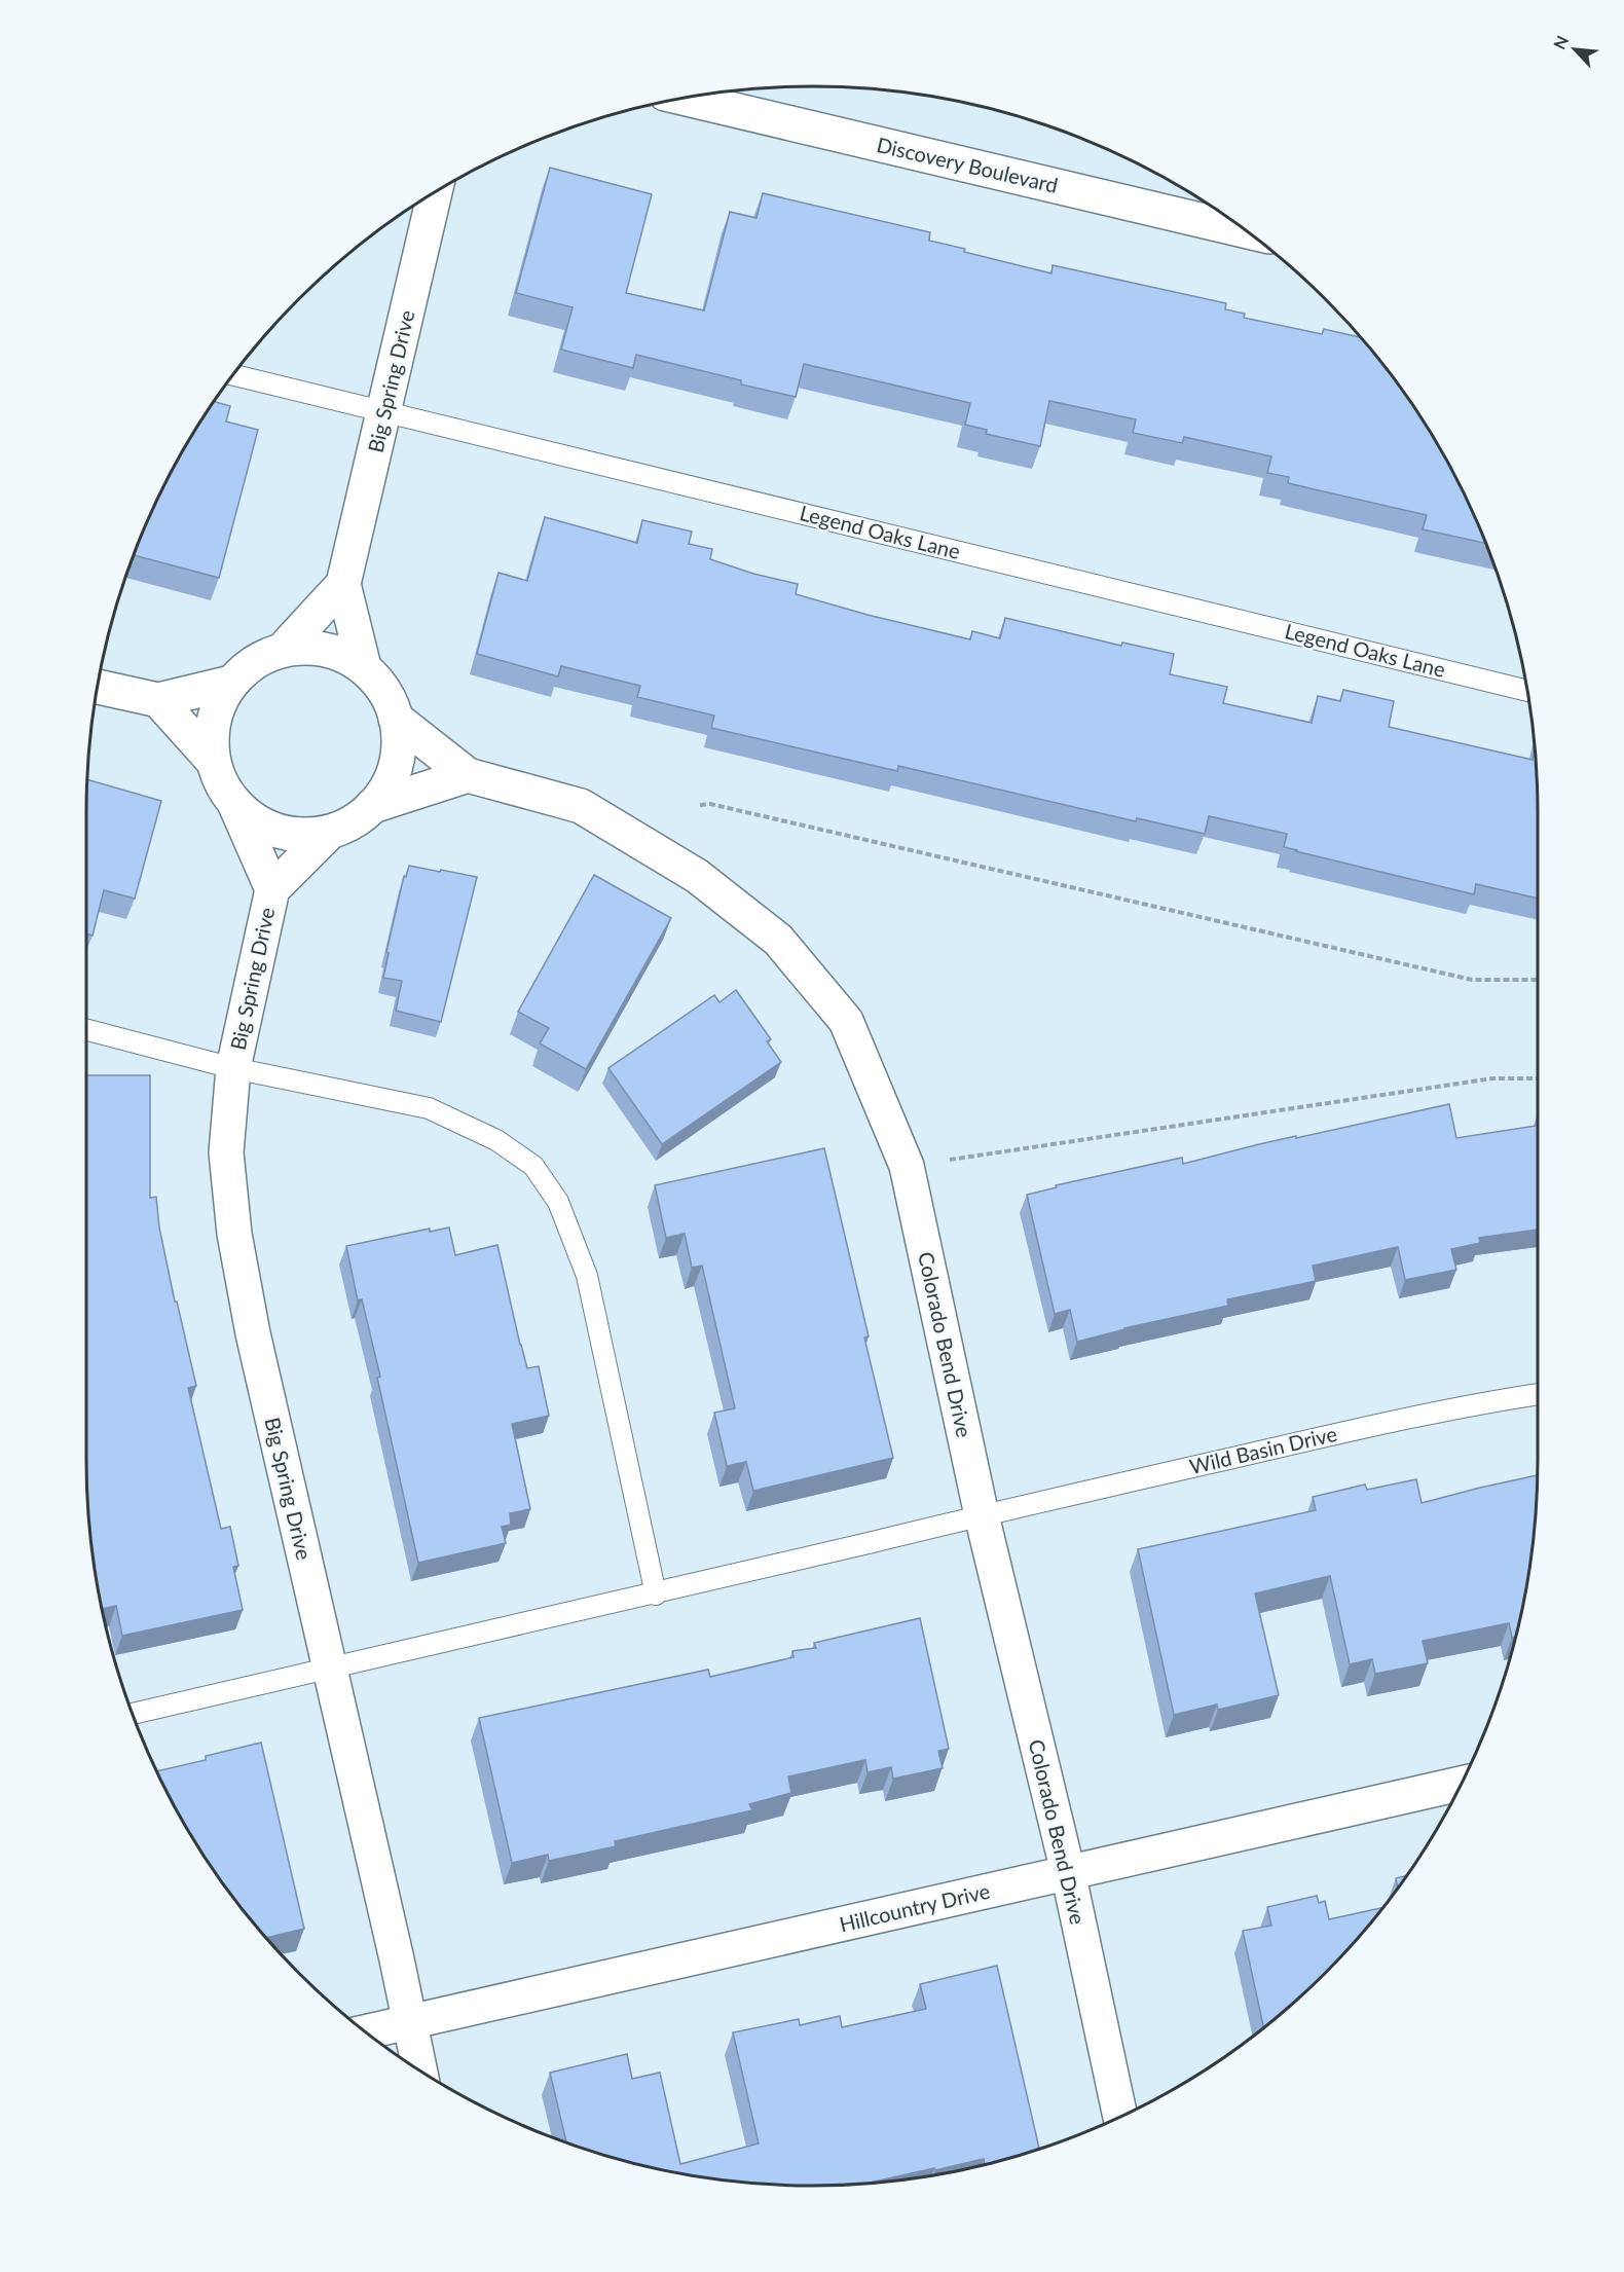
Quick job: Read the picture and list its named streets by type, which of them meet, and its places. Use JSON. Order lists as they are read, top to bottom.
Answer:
{
  "streets": {
    "street": [
      "Discovery Boulevard",
      "Big Spring Drive",
      "Colorado Bend Drive",
      "Hillcountry Drive"
    ],
    "lane": ["Legend Oaks Lane", "Wild Basin Drive"]
  },
  "crossings": [
    ["Big Spring Drive", "Legend Oaks Lane"],
    ["Big Spring Drive", "Colorado Bend Drive"],
    ["Big Spring Drive", "Wild Basin Drive"],
    ["Big Spring Drive", "Hillcountry Drive"],
    ["Colorado Bend Drive", "Wild Basin Drive"],
    ["Colorado Bend Drive", "Hillcountry Drive"]
  ],
  "north": "top left"
}
